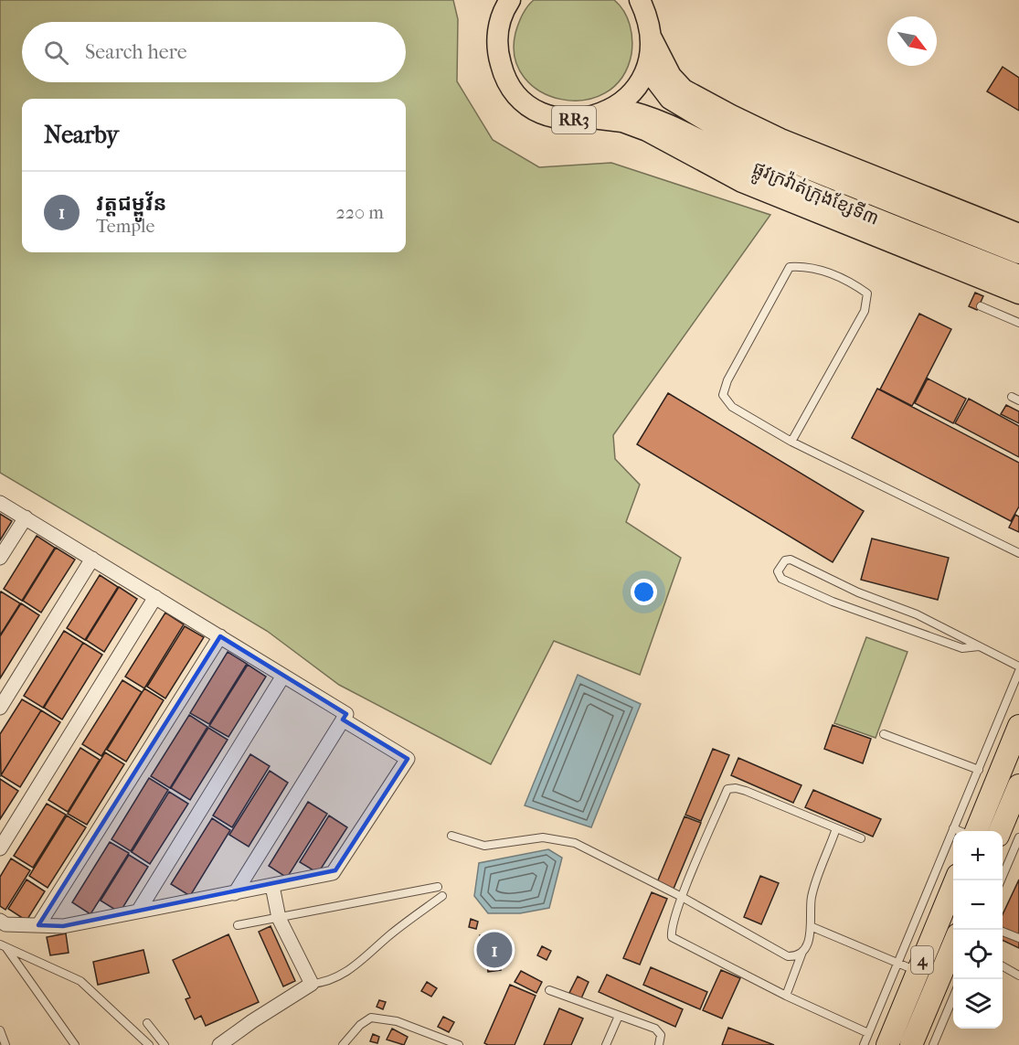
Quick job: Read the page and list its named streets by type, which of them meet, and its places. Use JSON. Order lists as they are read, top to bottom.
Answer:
{
  "streets": {
    "highway": ["4"],
    "main road": ["RR3", "ផ្លូវក្រវ៉ាត់ក្រុងខ្សែទី៣"]
  },
  "crossings": [
    ["RR3", "ផ្លូវក្រវ៉ាត់ក្រុងខ្សែទី៣"]
  ],
  "north": "bottom right",
  "page": {
    "search": "Search here",
    "heading": "Nearby",
    "list": [
      {
        "mark": "1",
        "name": "វត្តជម្ពូវ័ន",
        "note": "Temple",
        "value": "220 m"
      }
    ],
    "map_buttons": ["+", "−"],
    "pins": "1"
  }
}
